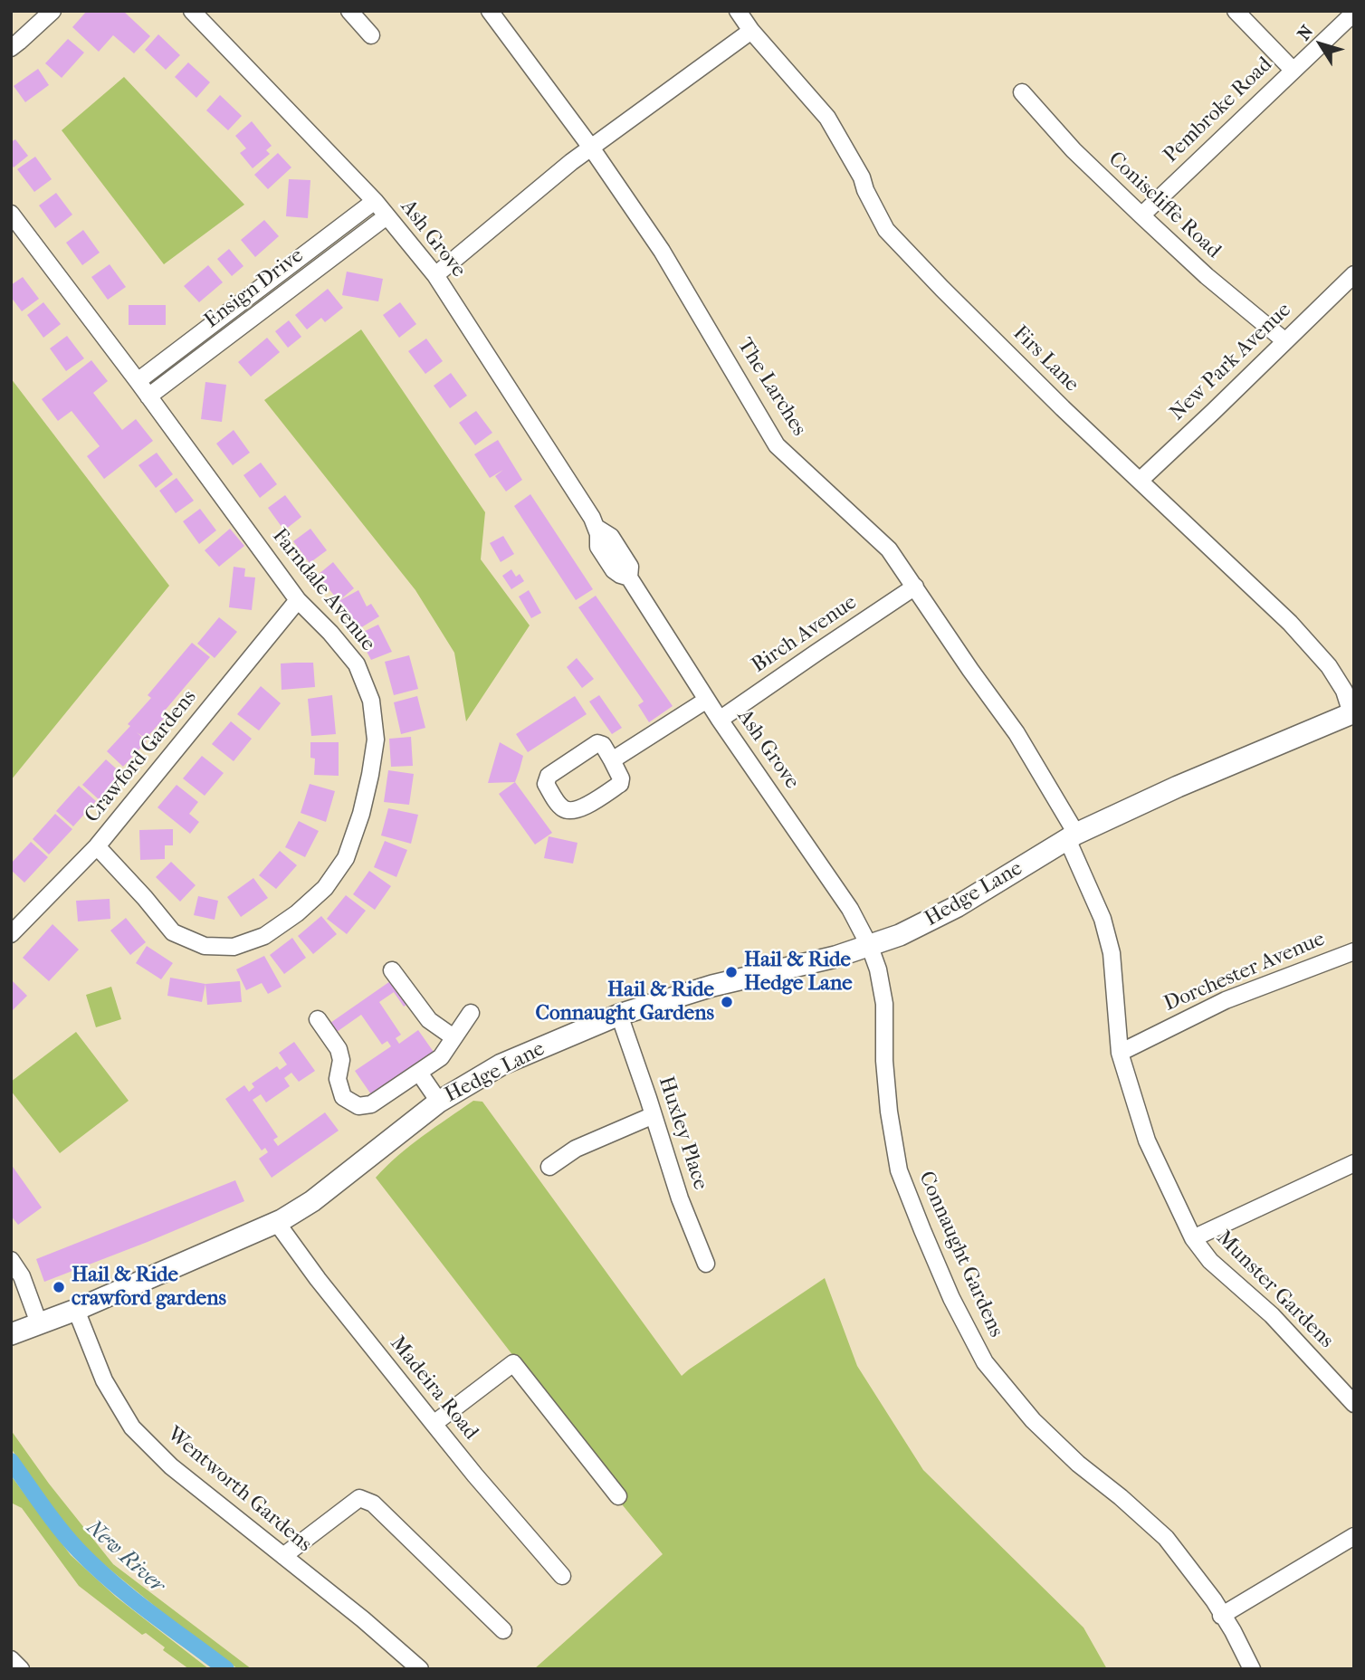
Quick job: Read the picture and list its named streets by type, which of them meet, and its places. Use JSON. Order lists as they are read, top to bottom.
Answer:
{
  "streets": {
    "main road": ["Hedge Lane"],
    "street": [
      "Pembroke Road",
      "Coniscliffe Road",
      "Ash Grove",
      "Ensign Drive",
      "Firs Lane",
      "New Park Avenue",
      "The Larches",
      "Farndale Avenue",
      "Birch Avenue",
      "Crawford Gardens",
      "Dorchester Avenue",
      "Huxley Place",
      "Connaught Gardens",
      "Munster Gardens",
      "Madeira Road",
      "Wentworth Gardens"
    ]
  },
  "crossings": [
    ["Pembroke Road", "Coniscliffe Road"],
    ["Coniscliffe Road", "New Park Avenue"],
    ["Ash Grove", "Ensign Drive"],
    ["Ash Grove", "Birch Avenue"],
    ["Ash Grove", "Hedge Lane"],
    ["Ash Grove", "Connaught Gardens"],
    ["Ensign Drive", "Farndale Avenue"],
    ["Firs Lane", "New Park Avenue"],
    ["Firs Lane", "Hedge Lane"],
    ["The Larches", "Birch Avenue"],
    ["The Larches", "Hedge Lane"],
    ["The Larches", "Munster Gardens"],
    ["Farndale Avenue", "Crawford Gardens"],
    ["Hedge Lane", "Huxley Place"],
    ["Hedge Lane", "Connaught Gardens"],
    ["Hedge Lane", "Munster Gardens"],
    ["Hedge Lane", "Madeira Road"],
    ["Hedge Lane", "Wentworth Gardens"],
    ["Dorchester Avenue", "Munster Gardens"]
  ],
  "water": ["New River"],
  "places": ["Hail & Ride Hedge Lane", "Hail & Ride Connaught Gardens", "Hail & Ride crawford gardens"],
  "north": "top left"
}
